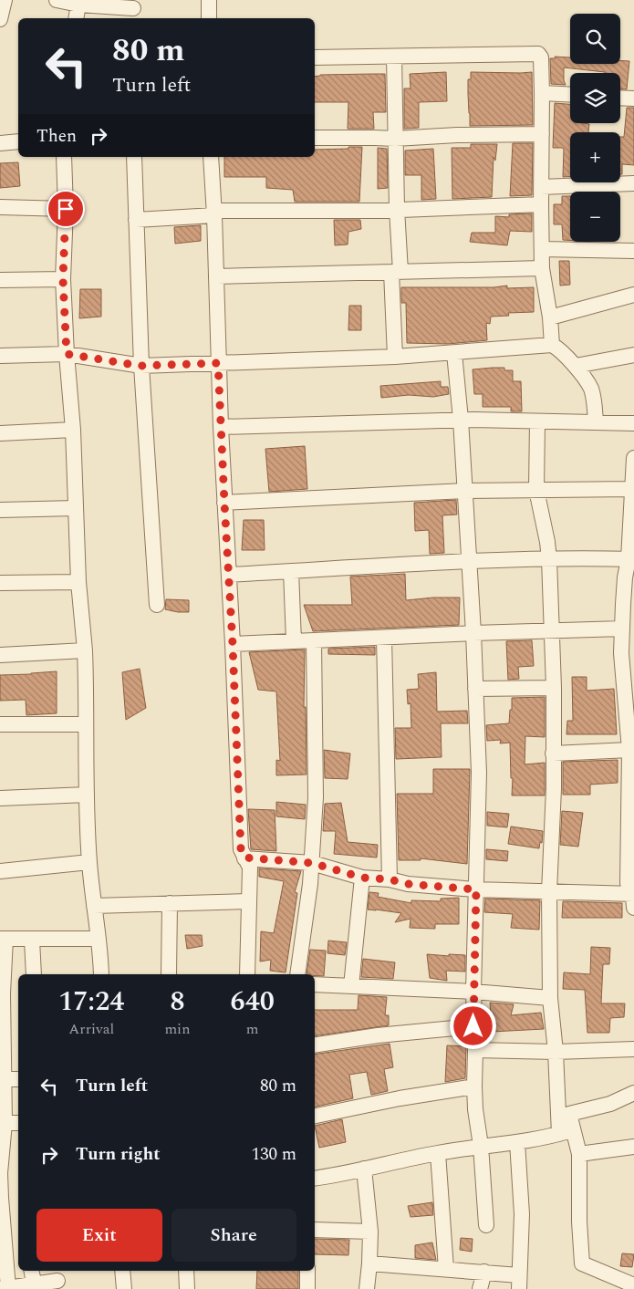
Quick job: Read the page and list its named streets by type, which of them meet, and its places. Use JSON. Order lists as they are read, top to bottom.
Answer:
{
  "page": {
    "map_buttons": ["+", "−"],
    "turn": ["80 m", "Turn left"],
    "then": "Then",
    "eta": [
      "17:24",
      "Arrival",
      "8",
      "min",
      "640",
      "m"
    ],
    "list": [
      {
        "name": "Turn left",
        "value": "80 m"
      },
      {
        "name": "Turn right",
        "value": "130 m"
      }
    ],
    "buttons": ["Exit", "Share"]
  }
}
